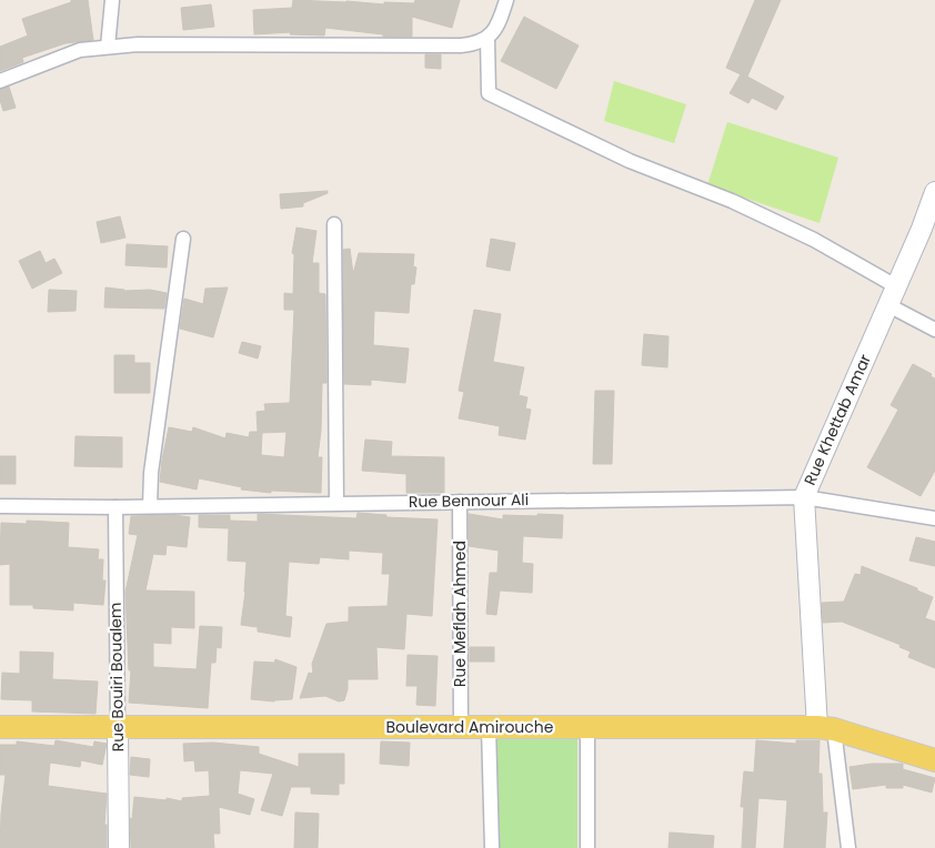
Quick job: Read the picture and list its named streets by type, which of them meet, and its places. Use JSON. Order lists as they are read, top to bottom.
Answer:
{
  "streets": {
    "main road": ["Rue Khettab Amar", "Rue Bouiri Boualem", "Boulevard Amirouche"],
    "street": ["Rue Bennour Ali", "Rue Meflah Ahmed"]
  },
  "crossings": [
    ["Rue Khettab Amar", "Rue Bennour Ali"],
    ["Rue Khettab Amar", "Boulevard Amirouche"],
    ["Rue Bennour Ali", "Rue Meflah Ahmed"],
    ["Rue Bennour Ali", "Rue Bouiri Boualem"],
    ["Rue Meflah Ahmed", "Boulevard Amirouche"],
    ["Rue Bouiri Boualem", "Boulevard Amirouche"]
  ]
}
